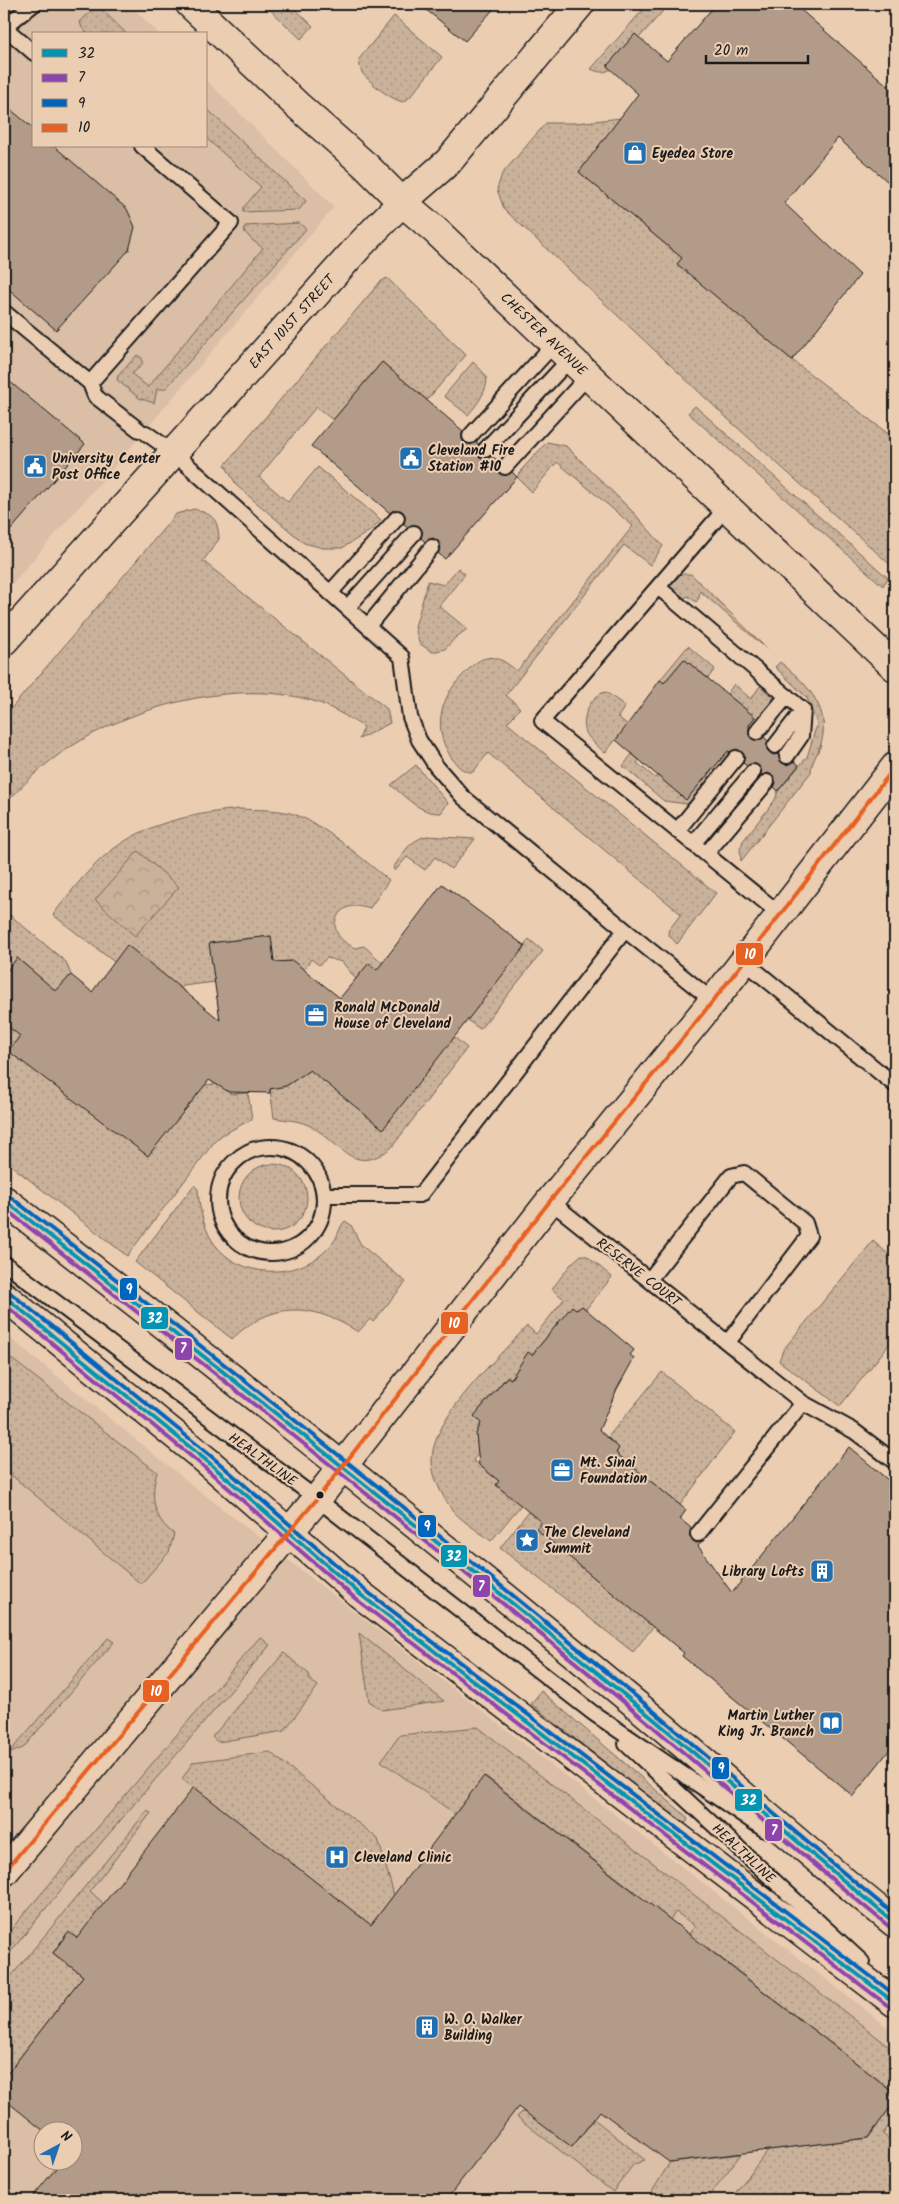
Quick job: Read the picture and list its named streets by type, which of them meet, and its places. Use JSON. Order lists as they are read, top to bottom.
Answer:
{
  "streets": {
    "main road": ["EAST 101ST STREET", "CHESTER AVENUE"],
    "lane": ["RESERVE COURT", "HEALTHLINE"]
  },
  "crossings": [
    ["EAST 101ST STREET", "CHESTER AVENUE"]
  ],
  "places": {
    "shop": ["Eyedea Store"],
    "public building": ["Cleveland Fire Station #10", "University Center Post Office"],
    "office": ["Ronald McDonald House of Cleveland", "Mt. Sinai Foundation"],
    "place": ["The Cleveland Summit"],
    "building": ["Library Lofts", "W. O. Walker Building"],
    "library": ["Martin Luther King Jr. Branch"],
    "hospital": ["Cleveland Clinic"]
  },
  "lines": [
    "transit line 10",
    "transit line 9",
    "transit line 32",
    "transit line 7"
  ],
  "legend": [
    "32",
    "7",
    "9",
    "10"
  ],
  "scale_bar": "20 m",
  "north": "top right"
}
